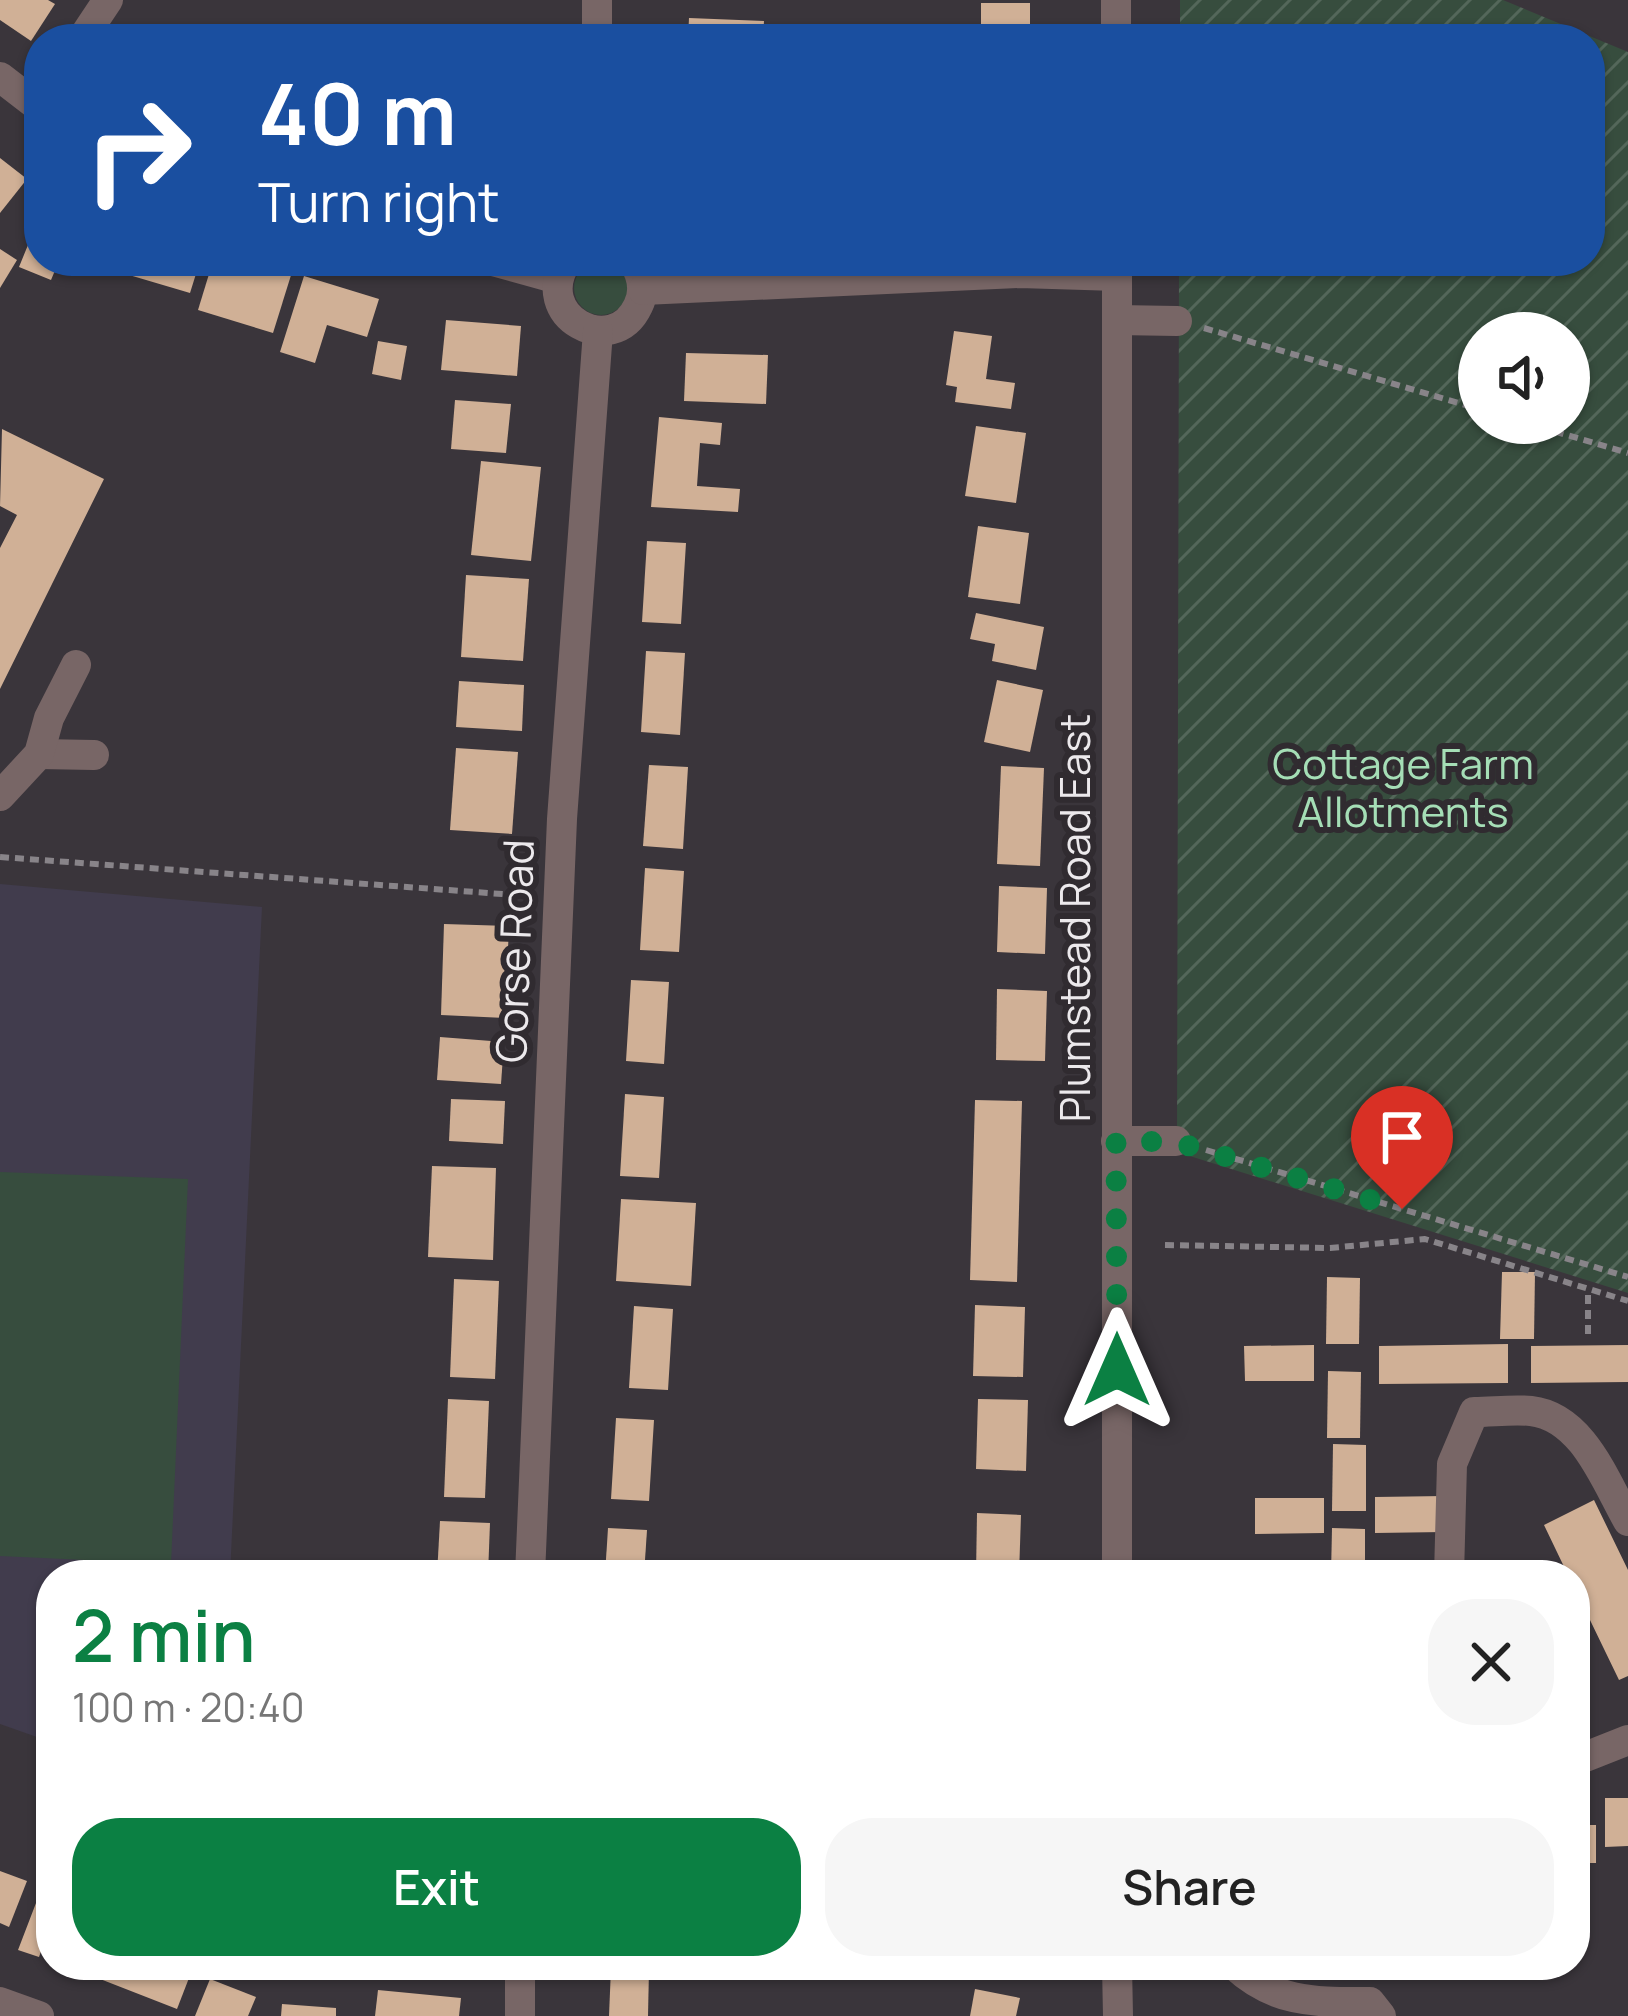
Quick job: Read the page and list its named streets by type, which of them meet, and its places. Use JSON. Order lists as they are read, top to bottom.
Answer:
{
  "streets": {
    "street": ["Plumstead Road East", "Gorse Road"]
  },
  "parks": ["Cottage Farm Allotments"],
  "page": {
    "turn": ["40 m", "Turn right"],
    "heading": ["2 min", "100 m · 20:40"],
    "buttons": ["Exit", "Share"]
  }
}
